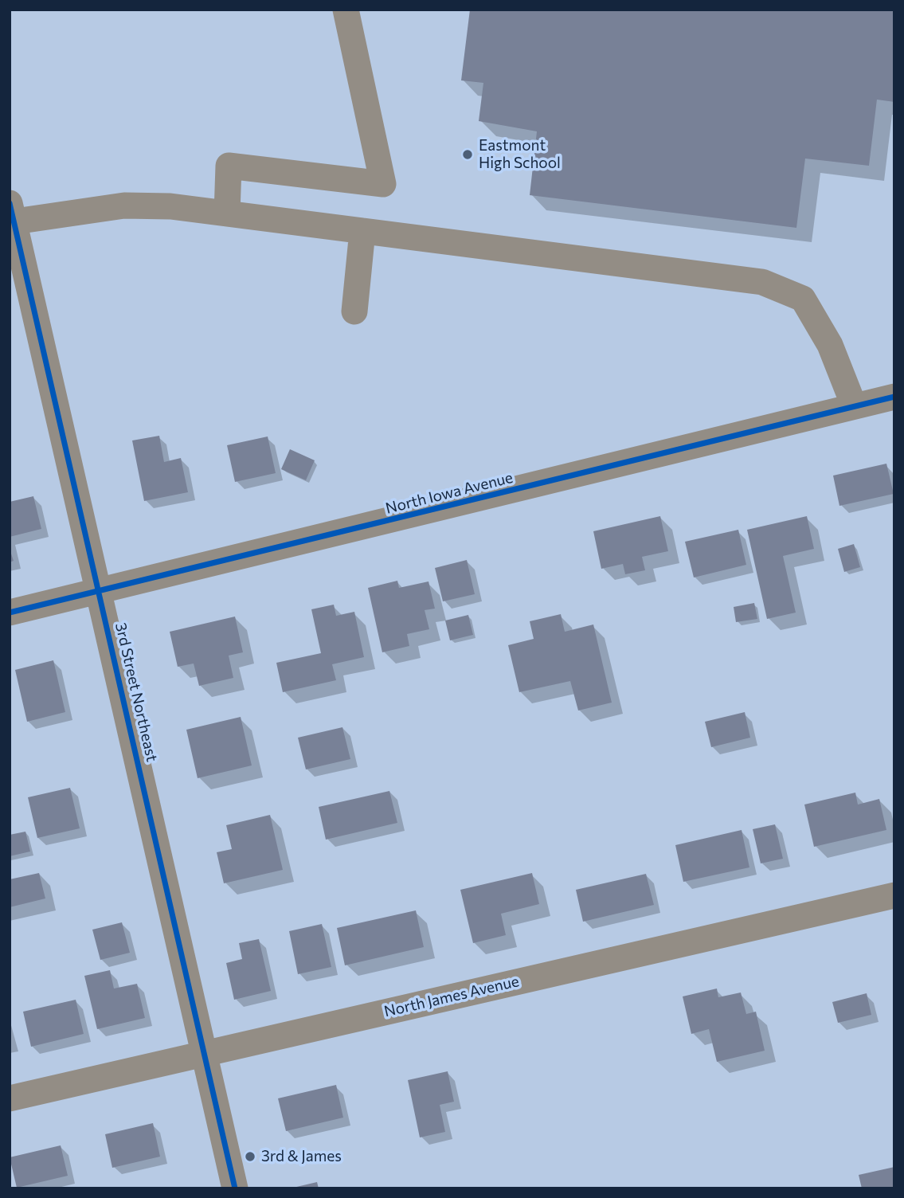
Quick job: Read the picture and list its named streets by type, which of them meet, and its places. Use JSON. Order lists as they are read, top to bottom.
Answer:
{
  "streets": {
    "street": ["North Iowa Avenue", "3rd Street Northeast", "North James Avenue"]
  },
  "crossings": [
    ["North Iowa Avenue", "3rd Street Northeast"],
    ["3rd Street Northeast", "North James Avenue"]
  ],
  "places": ["Eastmont High School", "3rd & James"]
}
